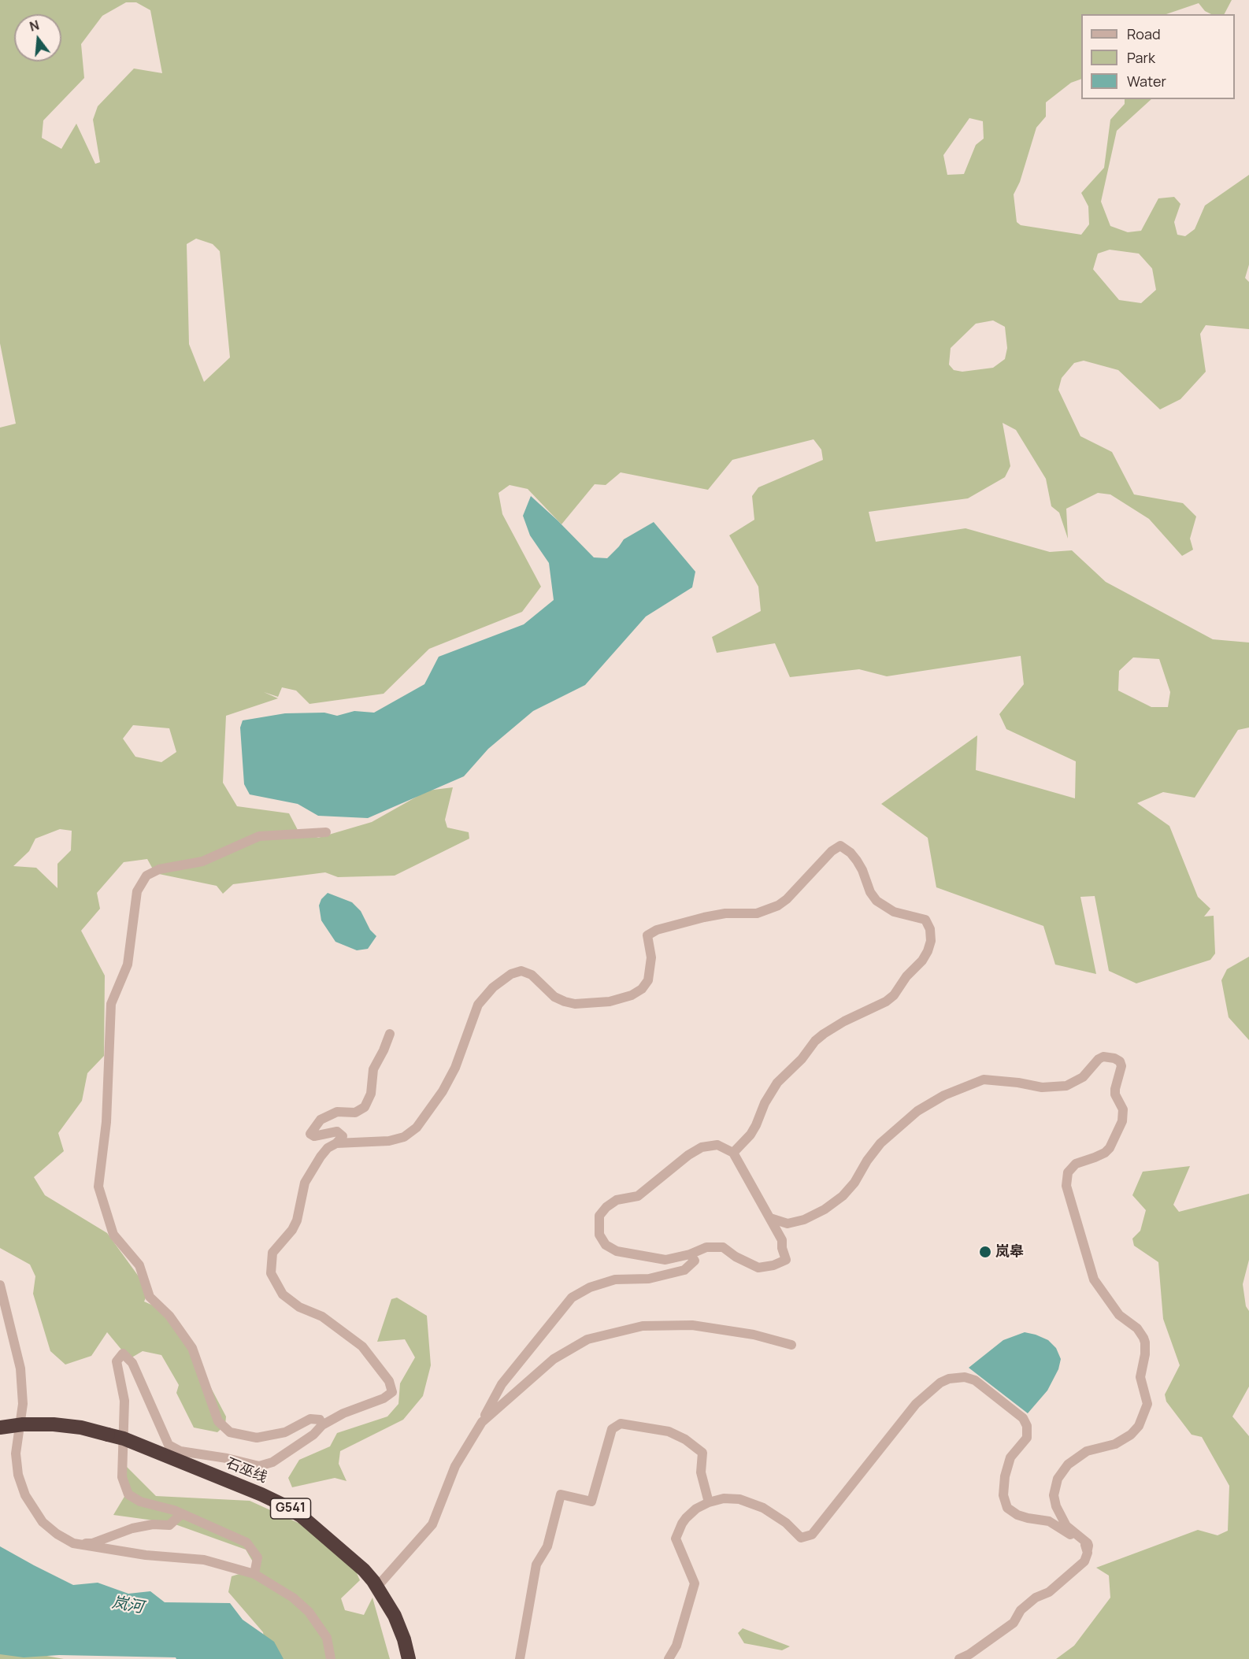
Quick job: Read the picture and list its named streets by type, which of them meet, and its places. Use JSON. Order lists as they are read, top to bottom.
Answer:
{
  "streets": {
    "highway": ["石巫线", "G541"]
  },
  "water": ["岚河"],
  "places": ["岚皋"],
  "legend": ["Road", "Park", "Water"],
  "north": "top"
}
